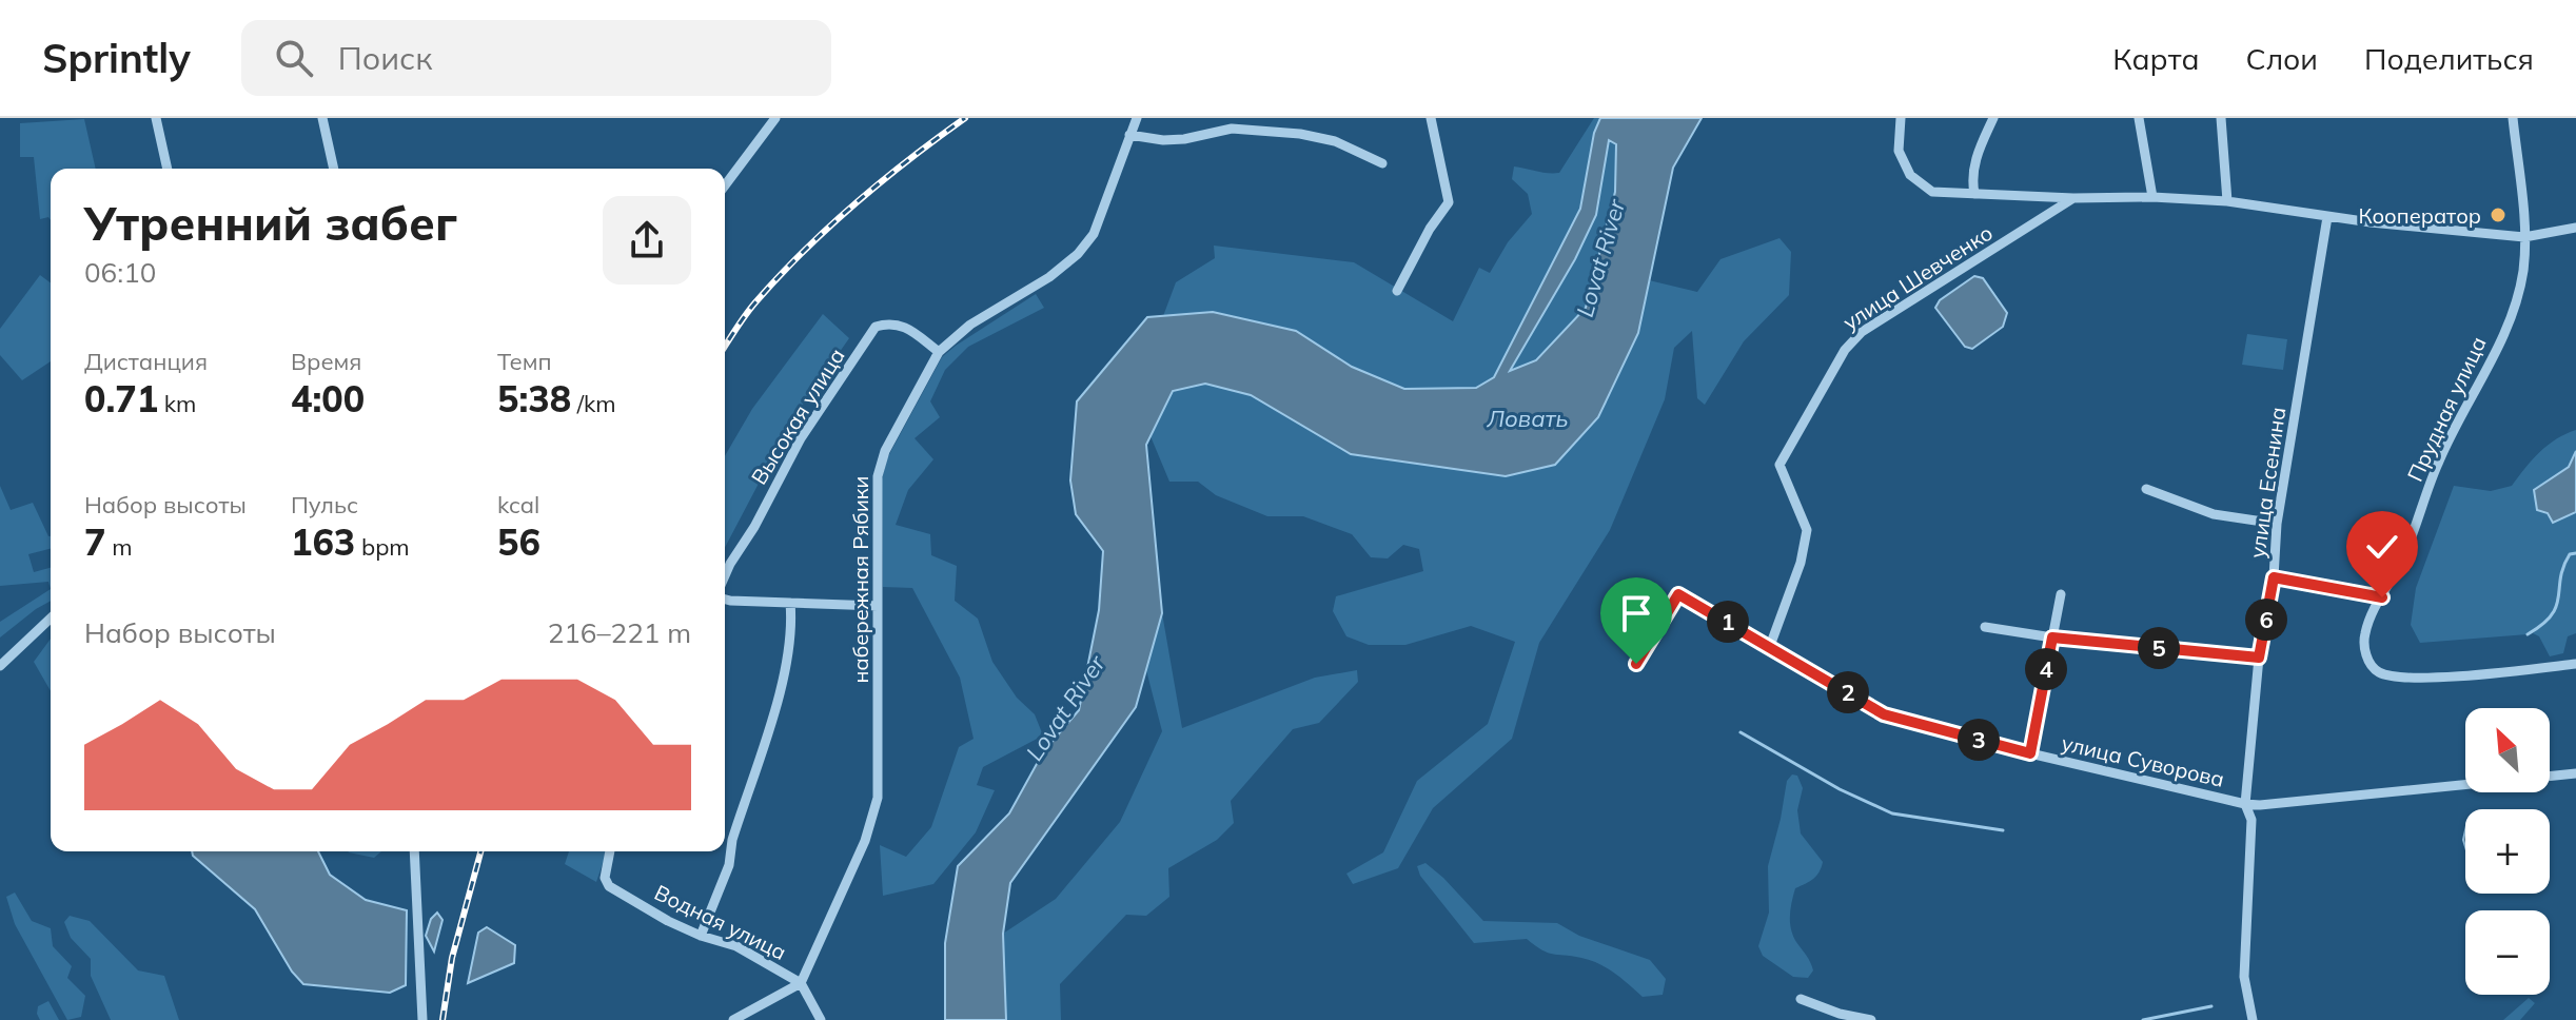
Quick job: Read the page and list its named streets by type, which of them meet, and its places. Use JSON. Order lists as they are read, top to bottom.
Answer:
{
  "streets": {
    "street": [
      "улица Шевченко",
      "Прудная улица",
      "Высокая улица",
      "улица Есенина",
      "набережная Рябики",
      "улица Суворова",
      "Водная улица"
    ]
  },
  "crossings": [
    ["улица Шевченко", "Прудная улица"],
    ["улица Шевченко", "улица Есенина"],
    ["улица Шевченко", "улица Суворова"],
    ["Высокая улица", "набережная Рябики"],
    ["улица Есенина", "улица Суворова"],
    ["набережная Рябики", "Водная улица"]
  ],
  "water": ["Lovat River", "Ловать"],
  "places": ["Кооператор"],
  "north": "top left",
  "page": {
    "header": "Sprintly",
    "search": "Поиск",
    "nav": ["Карта", "Слои", "Поделиться"],
    "heading": ["Утренний забег", "06:10"],
    "stats": [
      ["Дистанция", "0.71 km"],
      ["Время", "4:00"],
      ["Темп", "5:38 /km"],
      ["Набор высоты", "7 m"],
      ["Пульс", "163 bpm"],
      ["kcal", "56"]
    ],
    "pins": [
      "6",
      "1",
      "5",
      "4",
      "2",
      "3"
    ],
    "chart": ["Набор высоты", "216–221 m"],
    "map_buttons": ["+", "−"]
  }
}
